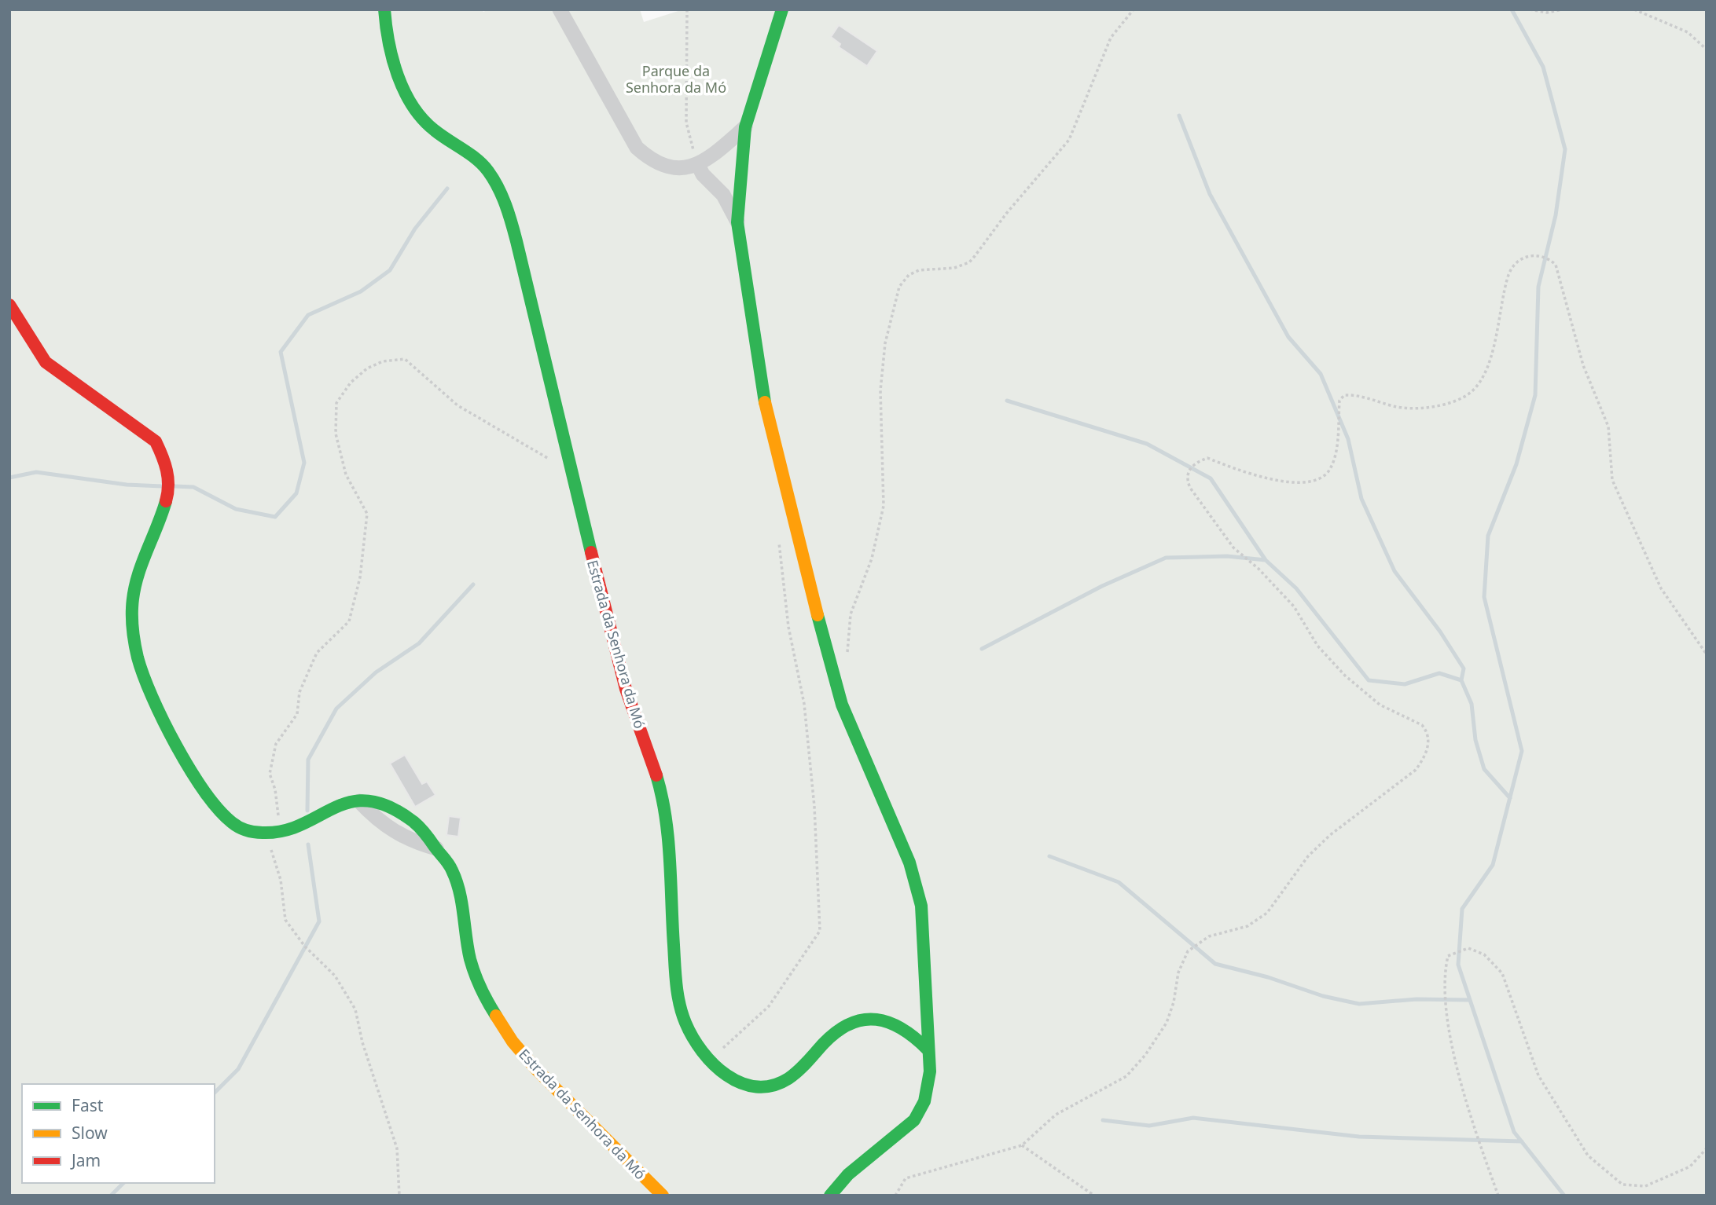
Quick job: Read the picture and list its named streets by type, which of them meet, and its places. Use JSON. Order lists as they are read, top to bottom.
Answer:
{
  "streets": {
    "street": ["Estrada da Senhora da Mó"]
  },
  "parks": ["Parque da Senhora da Mó"],
  "legend": ["Fast", "Slow", "Jam"]
}
